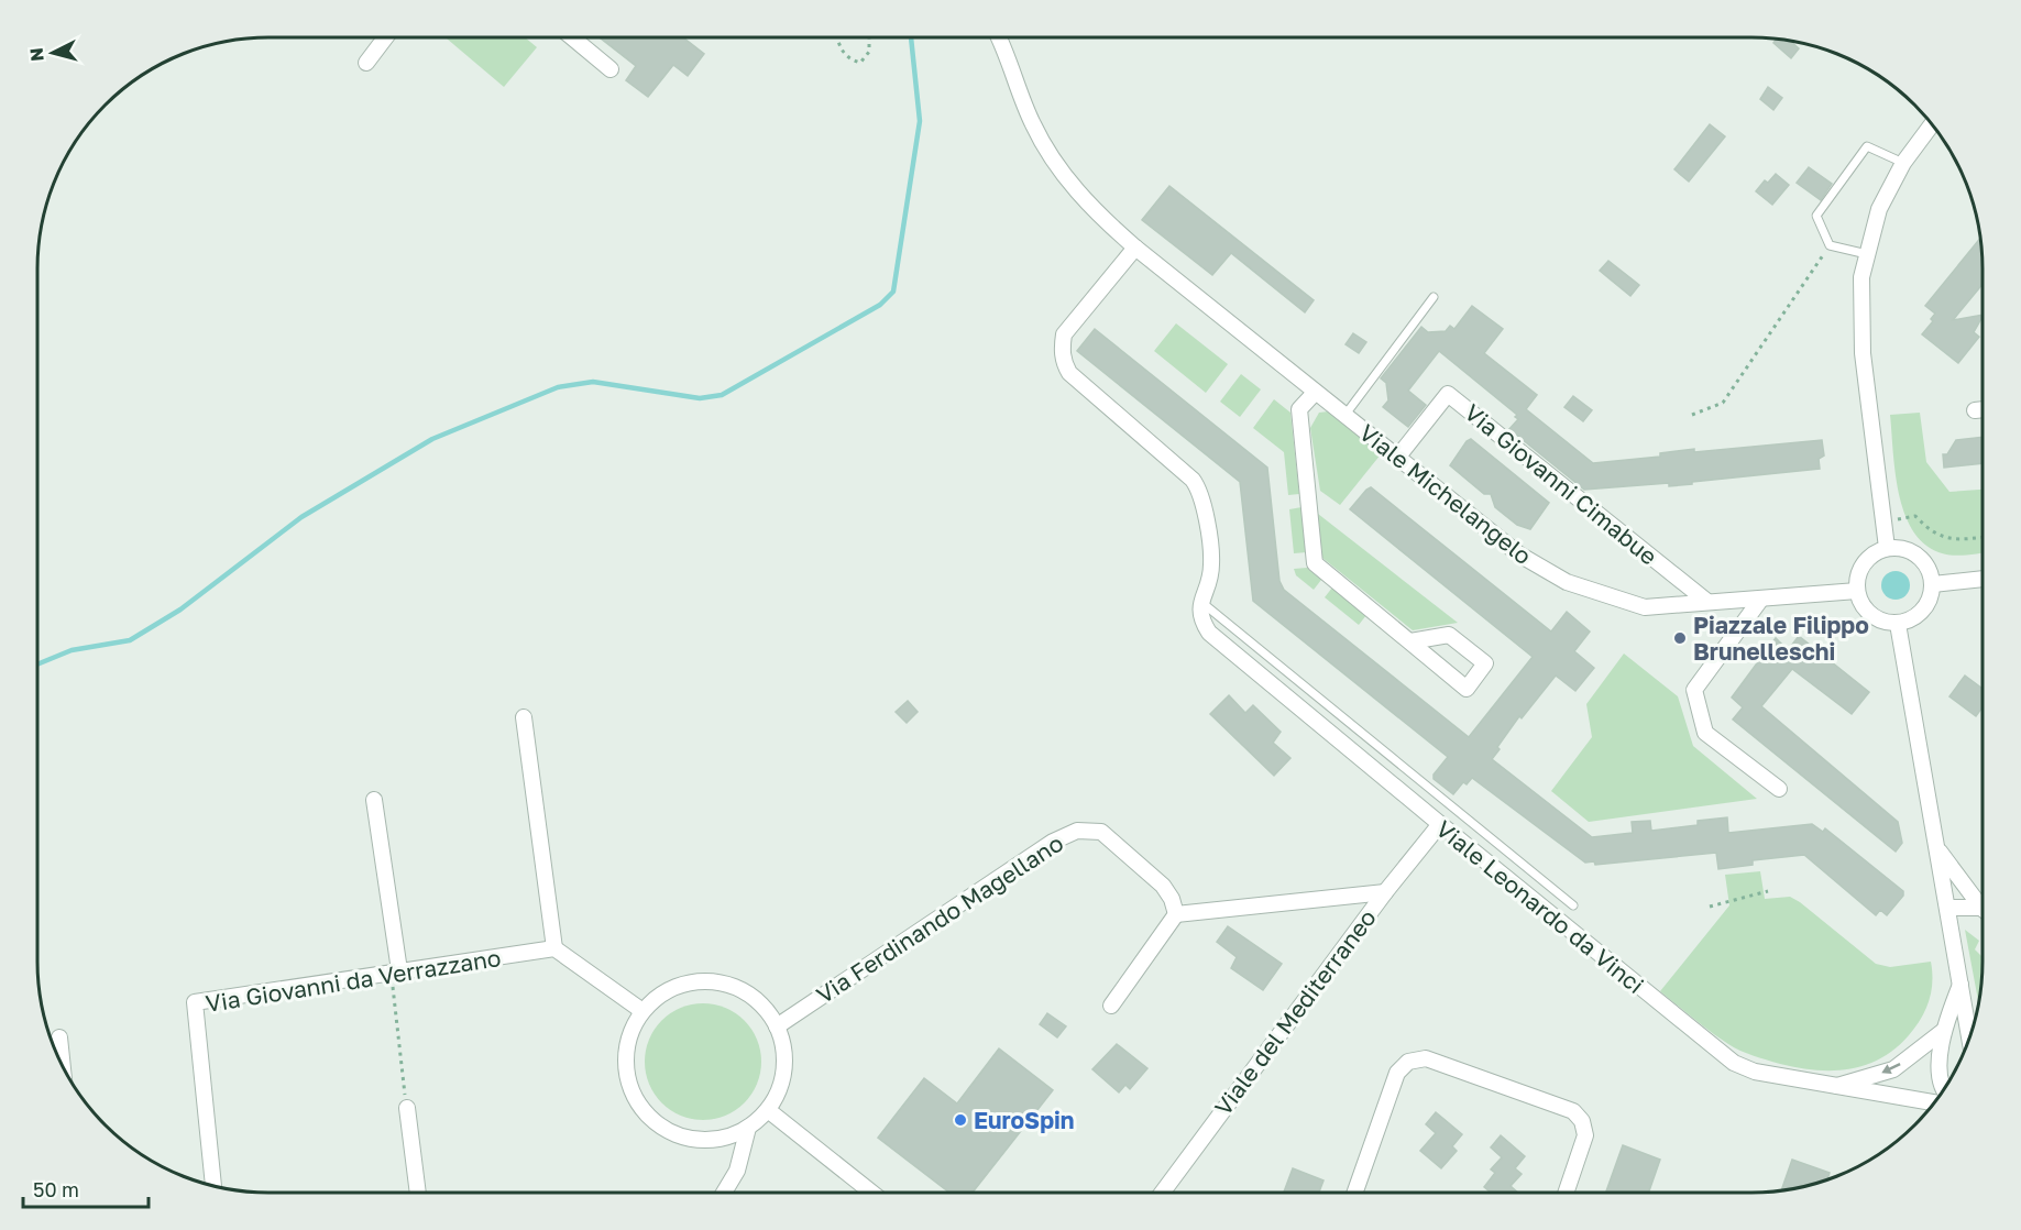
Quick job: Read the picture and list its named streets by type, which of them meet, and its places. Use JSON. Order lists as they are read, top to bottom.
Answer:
{
  "streets": {
    "street": [
      "Via Giovanni Cimabue",
      "Viale Michelangelo",
      "Viale Leonardo da Vinci",
      "Via Ferdinando Magellano",
      "Via Giovanni da Verrazzano",
      "Viale del Mediterraneo"
    ]
  },
  "crossings": [
    ["Via Giovanni Cimabue", "Viale Michelangelo"],
    ["Viale Leonardo da Vinci", "Viale del Mediterraneo"]
  ],
  "places": ["Piazzale Filippo Brunelleschi", "EuroSpin"],
  "scale_bar": "50 m",
  "north": "left"
}
